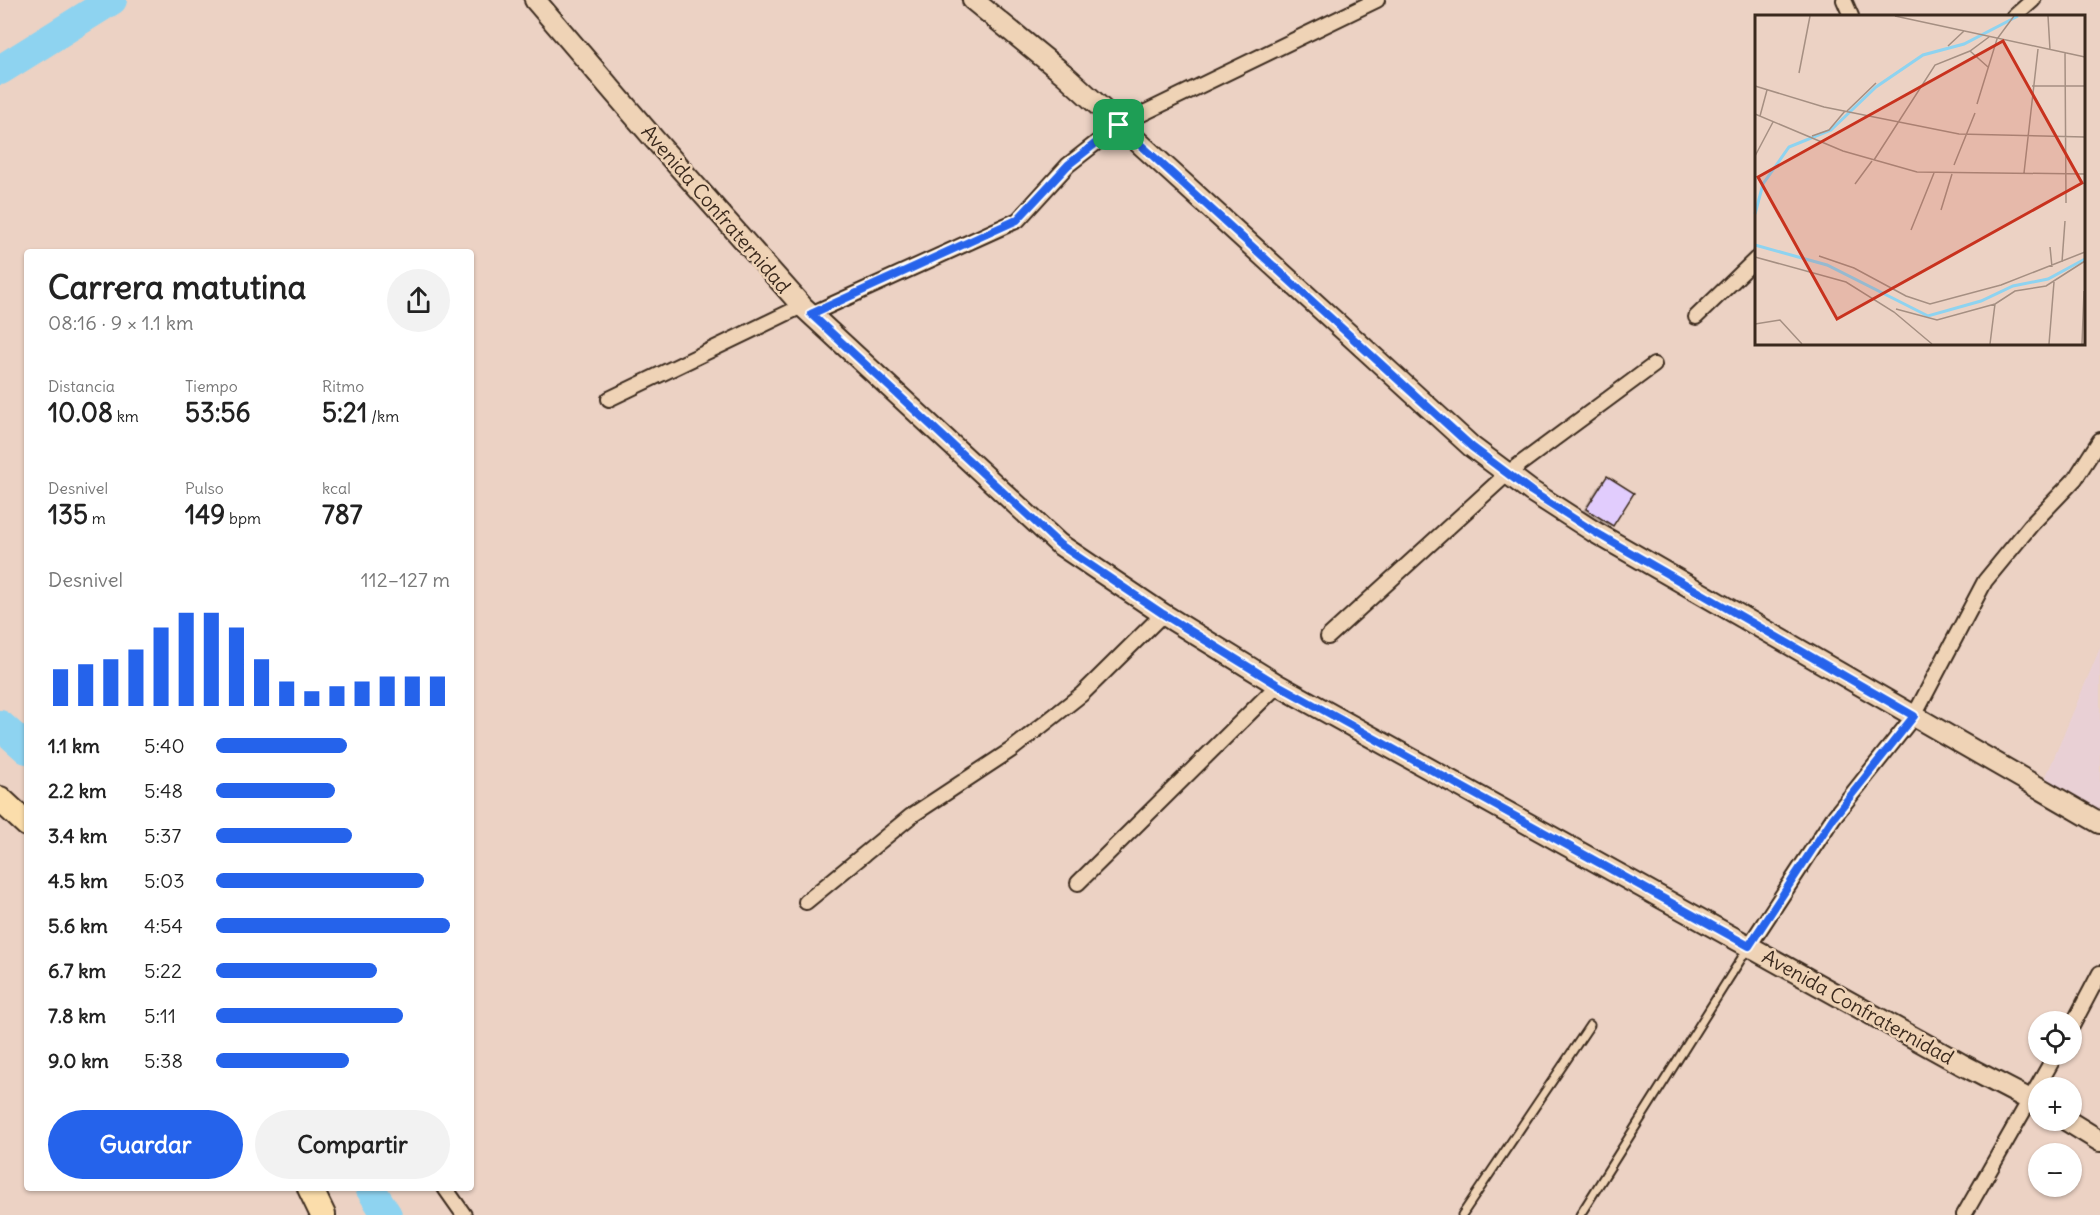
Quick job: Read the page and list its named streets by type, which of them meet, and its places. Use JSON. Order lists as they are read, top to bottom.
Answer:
{
  "streets": {
    "main road": ["Avenida Confraternidad"]
  },
  "page": {
    "heading": ["Carrera matutina", "08:16 · 9 × 1.1 km"],
    "stats": [
      ["Distancia", "10.08 km"],
      ["Tiempo", "53:56"],
      ["Ritmo", "5:21 /km"],
      ["Desnivel", "135 m"],
      ["Pulso", "149 bpm"],
      ["kcal", "787"]
    ],
    "chart": ["Desnivel", "112–127 m"],
    "list": [
      {
        "name": "1.1 km",
        "note": "5:40"
      },
      {
        "name": "2.2 km",
        "note": "5:48"
      },
      {
        "name": "3.4 km",
        "note": "5:37"
      },
      {
        "name": "4.5 km",
        "note": "5:03"
      },
      {
        "name": "5.6 km",
        "note": "4:54"
      },
      {
        "name": "6.7 km",
        "note": "5:22"
      },
      {
        "name": "7.8 km",
        "note": "5:11"
      },
      {
        "name": "9.0 km",
        "note": "5:38"
      }
    ],
    "map_buttons": ["+", "−"],
    "buttons": ["Guardar", "Compartir"]
  }
}
